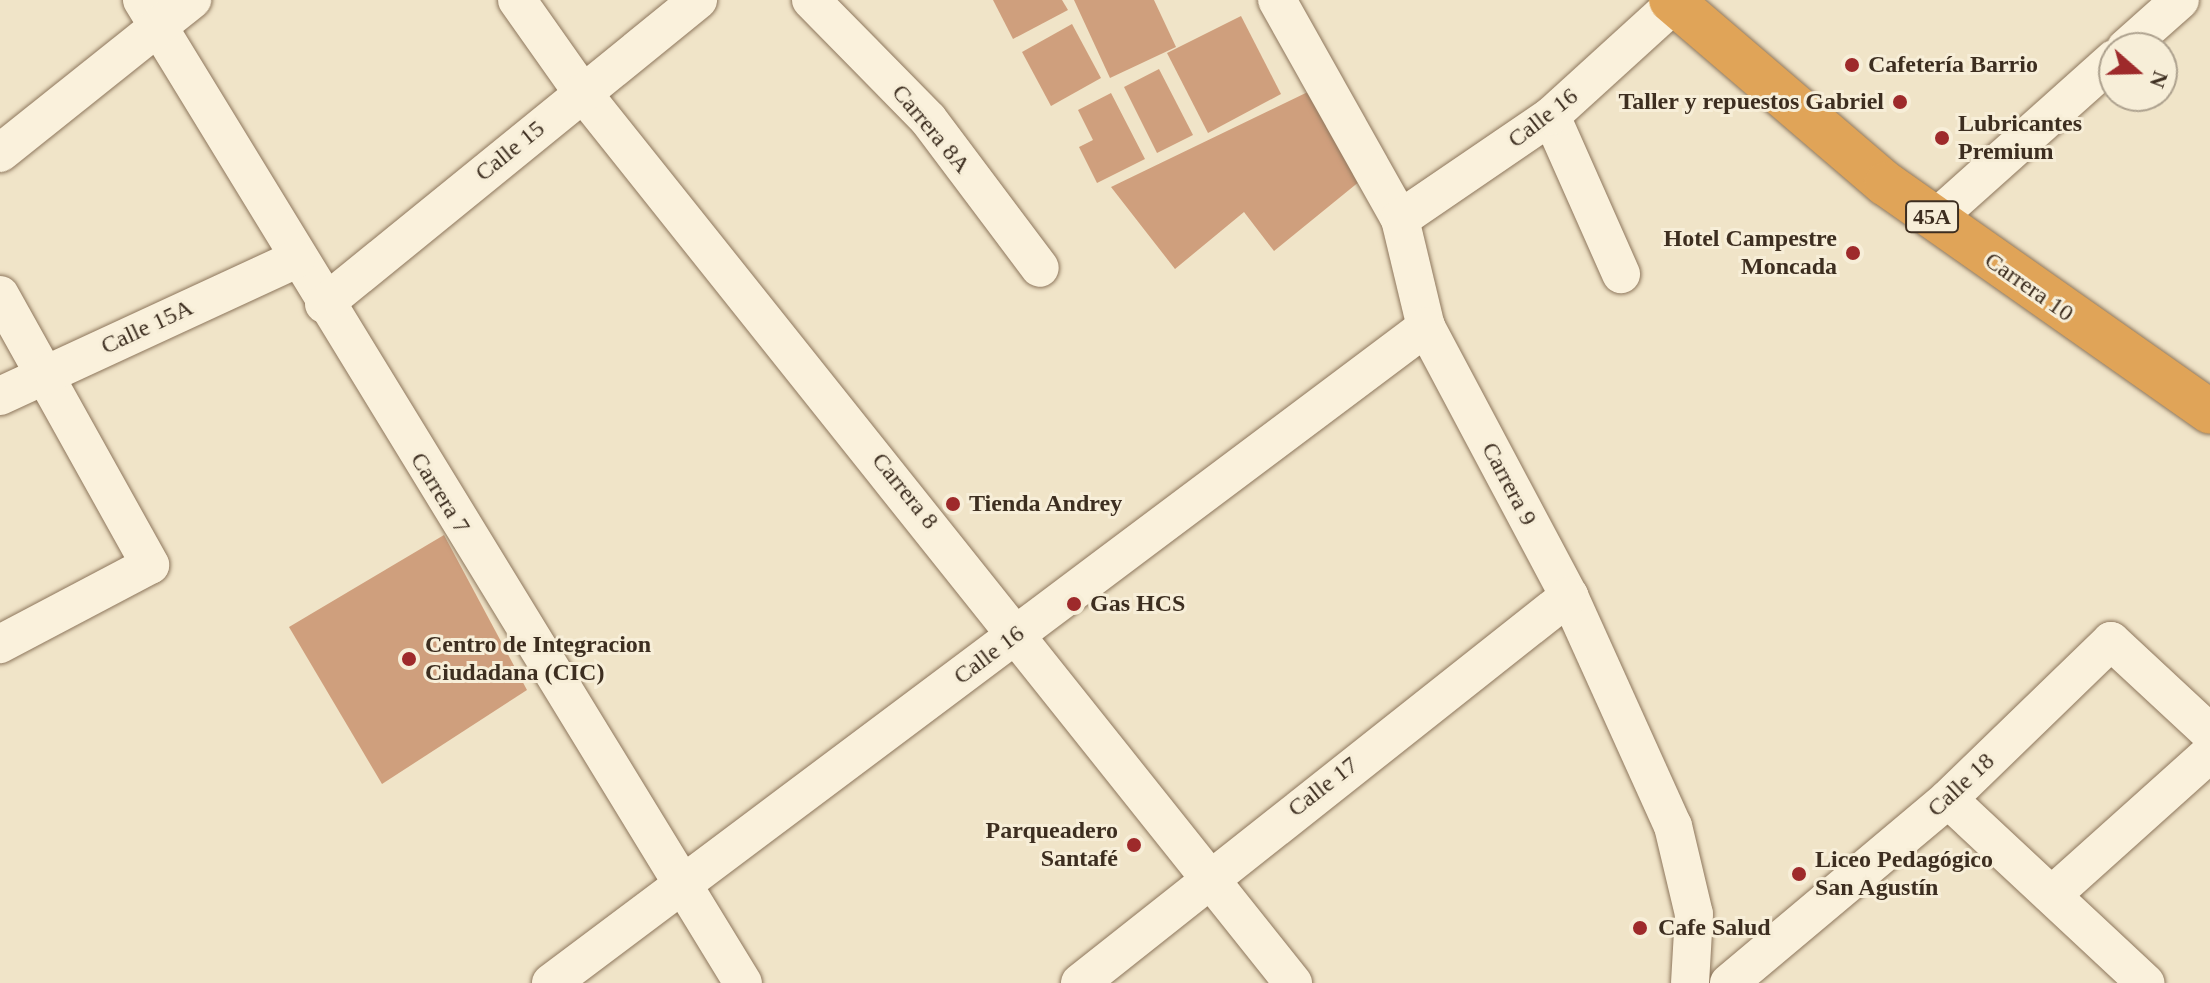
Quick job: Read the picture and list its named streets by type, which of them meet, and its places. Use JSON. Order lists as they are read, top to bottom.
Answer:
{
  "streets": {
    "highway": ["45A", "Carrera 10"],
    "street": [
      "Calle 16",
      "Carrera 8A",
      "Calle 15",
      "Calle 15A",
      "Carrera 9",
      "Carrera 8",
      "Carrera 7",
      "Calle 18",
      "Calle 17"
    ]
  },
  "crossings": [
    ["Calle 16", "Carrera 10"],
    ["Calle 16", "Carrera 9"],
    ["Calle 16", "Carrera 8"],
    ["Calle 16", "Carrera 7"],
    ["Calle 15", "Carrera 8"],
    ["Calle 15", "Carrera 7"],
    ["Calle 15A", "Carrera 7"],
    ["Carrera 9", "Calle 17"],
    ["Carrera 8", "Calle 17"]
  ],
  "places": [
    "Cafetería Barrio",
    "Taller y repuestos Gabriel",
    "Lubricantes Premium",
    "Hotel Campestre Moncada",
    "Tienda Andrey",
    "Gas HCS",
    "Centro de Integracion Ciudadana (CIC)",
    "Parqueadero Santafé",
    "Liceo Pedagógico San Agustín",
    "Cafe Salud"
  ],
  "north": "right"
}
